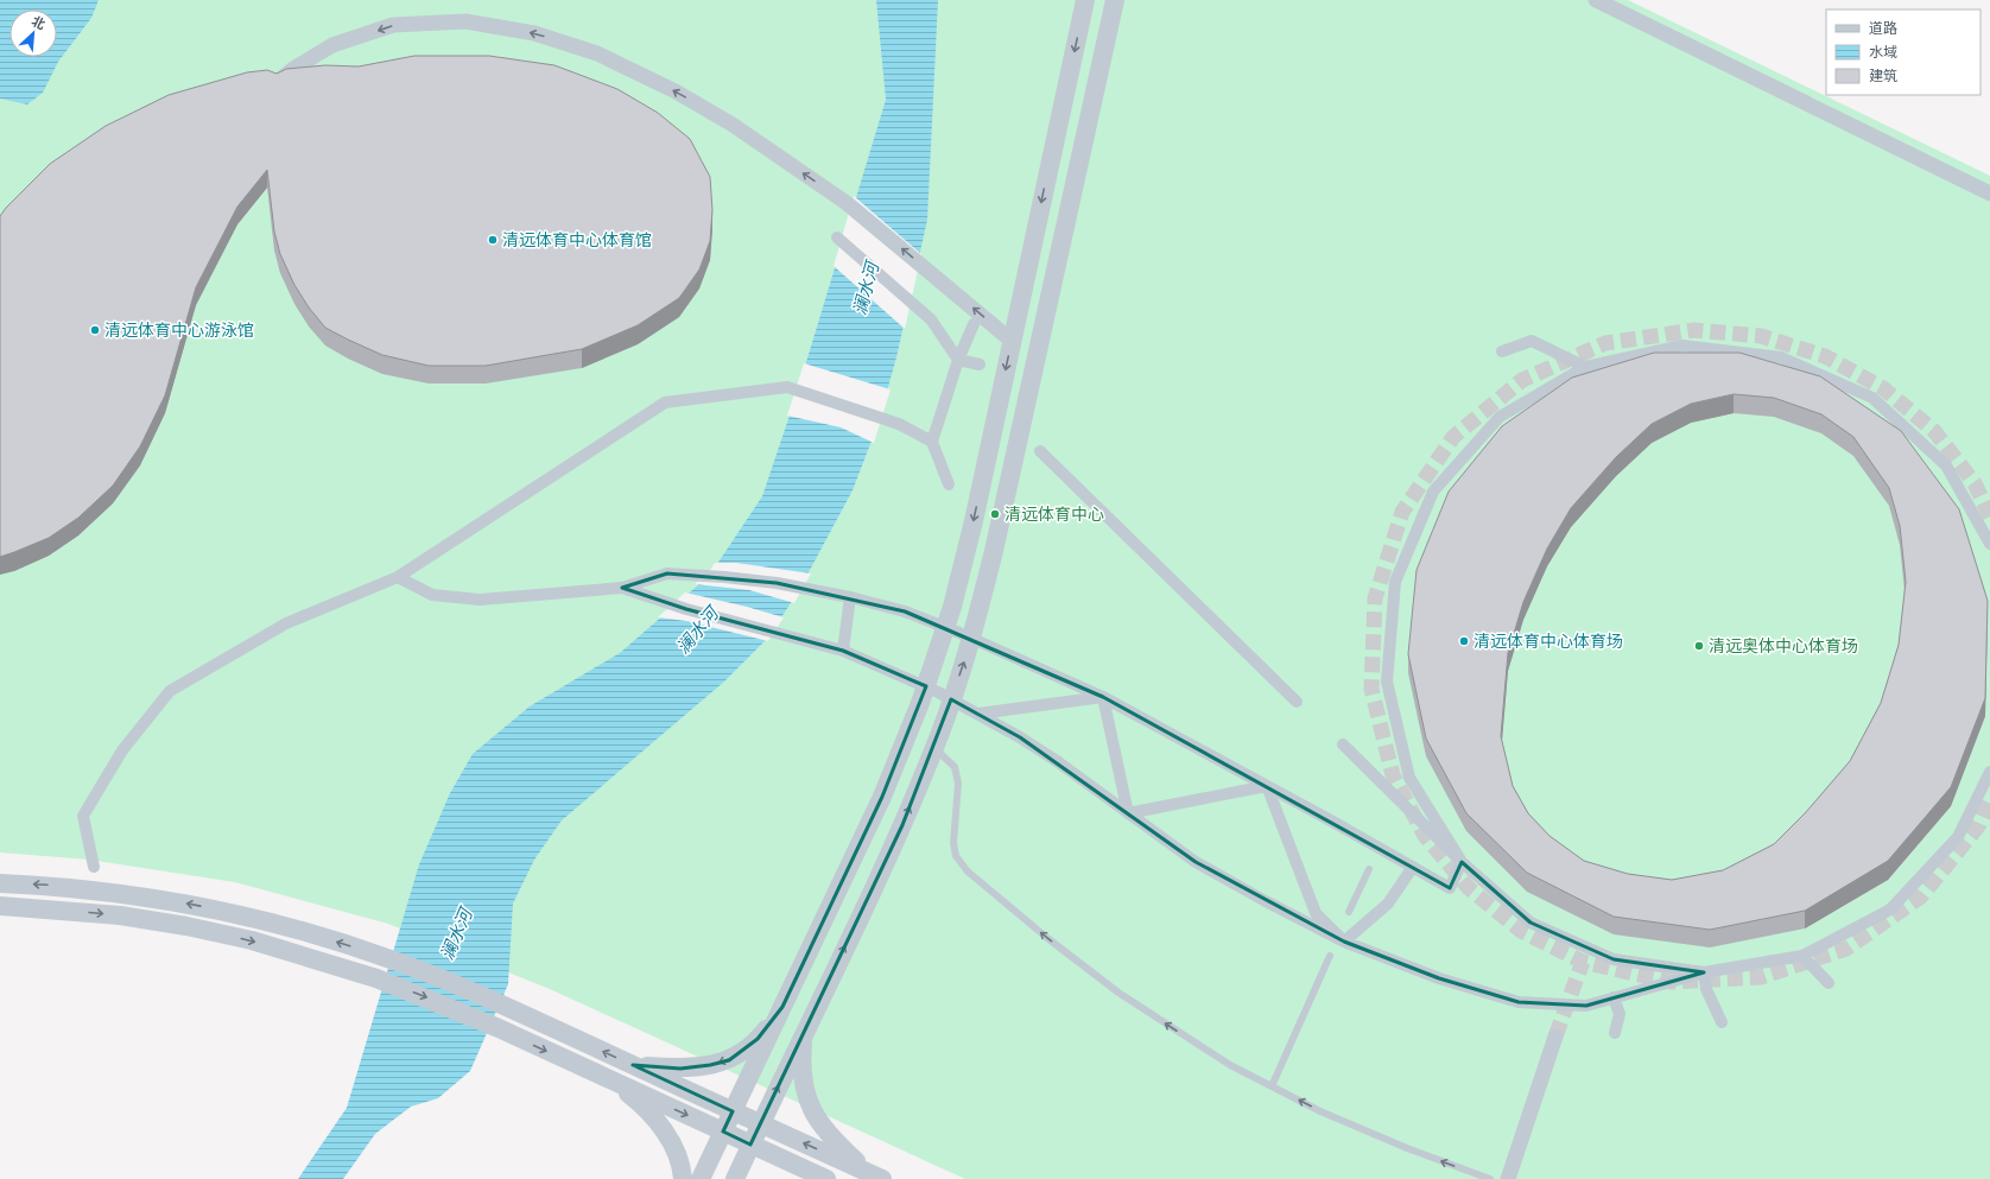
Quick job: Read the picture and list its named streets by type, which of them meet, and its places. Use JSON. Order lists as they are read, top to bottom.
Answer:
{
  "water": ["澜水河"],
  "places": [
    "清远体育中心体育馆",
    "清远体育中心游泳馆",
    "清远体育中心",
    "清远体育中心体育场",
    "清远奥体中心体育场"
  ],
  "legend": ["道路", "水域", "建筑"],
  "north": "top right"
}
